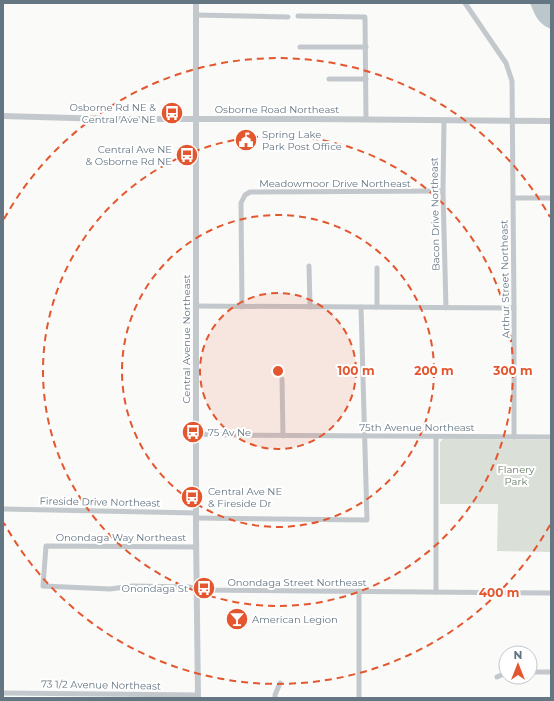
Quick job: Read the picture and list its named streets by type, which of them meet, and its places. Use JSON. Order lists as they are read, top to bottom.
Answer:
{
  "streets": {
    "street": [
      "Osborne Road Northeast",
      "Meadowmoor Drive Northeast",
      "Bacon Drive Northeast",
      "Arthur Street Northeast",
      "Central Avenue Northeast",
      "75th Avenue Northeast",
      "Fireside Drive Northeast",
      "Onondaga Way Northeast",
      "Onondaga Street Northeast",
      "73 1/2 Avenue Northeast"
    ]
  },
  "crossings": [
    ["Osborne Road Northeast", "Bacon Drive Northeast"],
    ["Osborne Road Northeast", "Arthur Street Northeast"],
    ["Osborne Road Northeast", "Central Avenue Northeast"],
    ["Meadowmoor Drive Northeast", "Bacon Drive Northeast"],
    ["Arthur Street Northeast", "75th Avenue Northeast"],
    ["Central Avenue Northeast", "75th Avenue Northeast"],
    ["Central Avenue Northeast", "Fireside Drive Northeast"],
    ["Central Avenue Northeast", "Onondaga Way Northeast"],
    ["Central Avenue Northeast", "Onondaga Street Northeast"],
    ["Central Avenue Northeast", "73 1/2 Avenue Northeast"],
    ["75th Avenue Northeast", "Fireside Drive Northeast"],
    ["Onondaga Way Northeast", "Onondaga Street Northeast"]
  ],
  "parks": ["Flanery Park"],
  "places": {
    "bus stop": [
      "Osborne Rd NE & Central Ave NE",
      "Central Ave NE & Osborne Rd NE",
      "75 Av Ne",
      "Central Ave NE & Fireside Dr",
      "Onondaga St"
    ],
    "public building": ["Spring Lake Park Post Office"],
    "bar": ["American Legion"]
  },
  "north": "top",
  "rings": [
    "100 m",
    "200 m",
    "300 m",
    "400 m"
  ]
}
